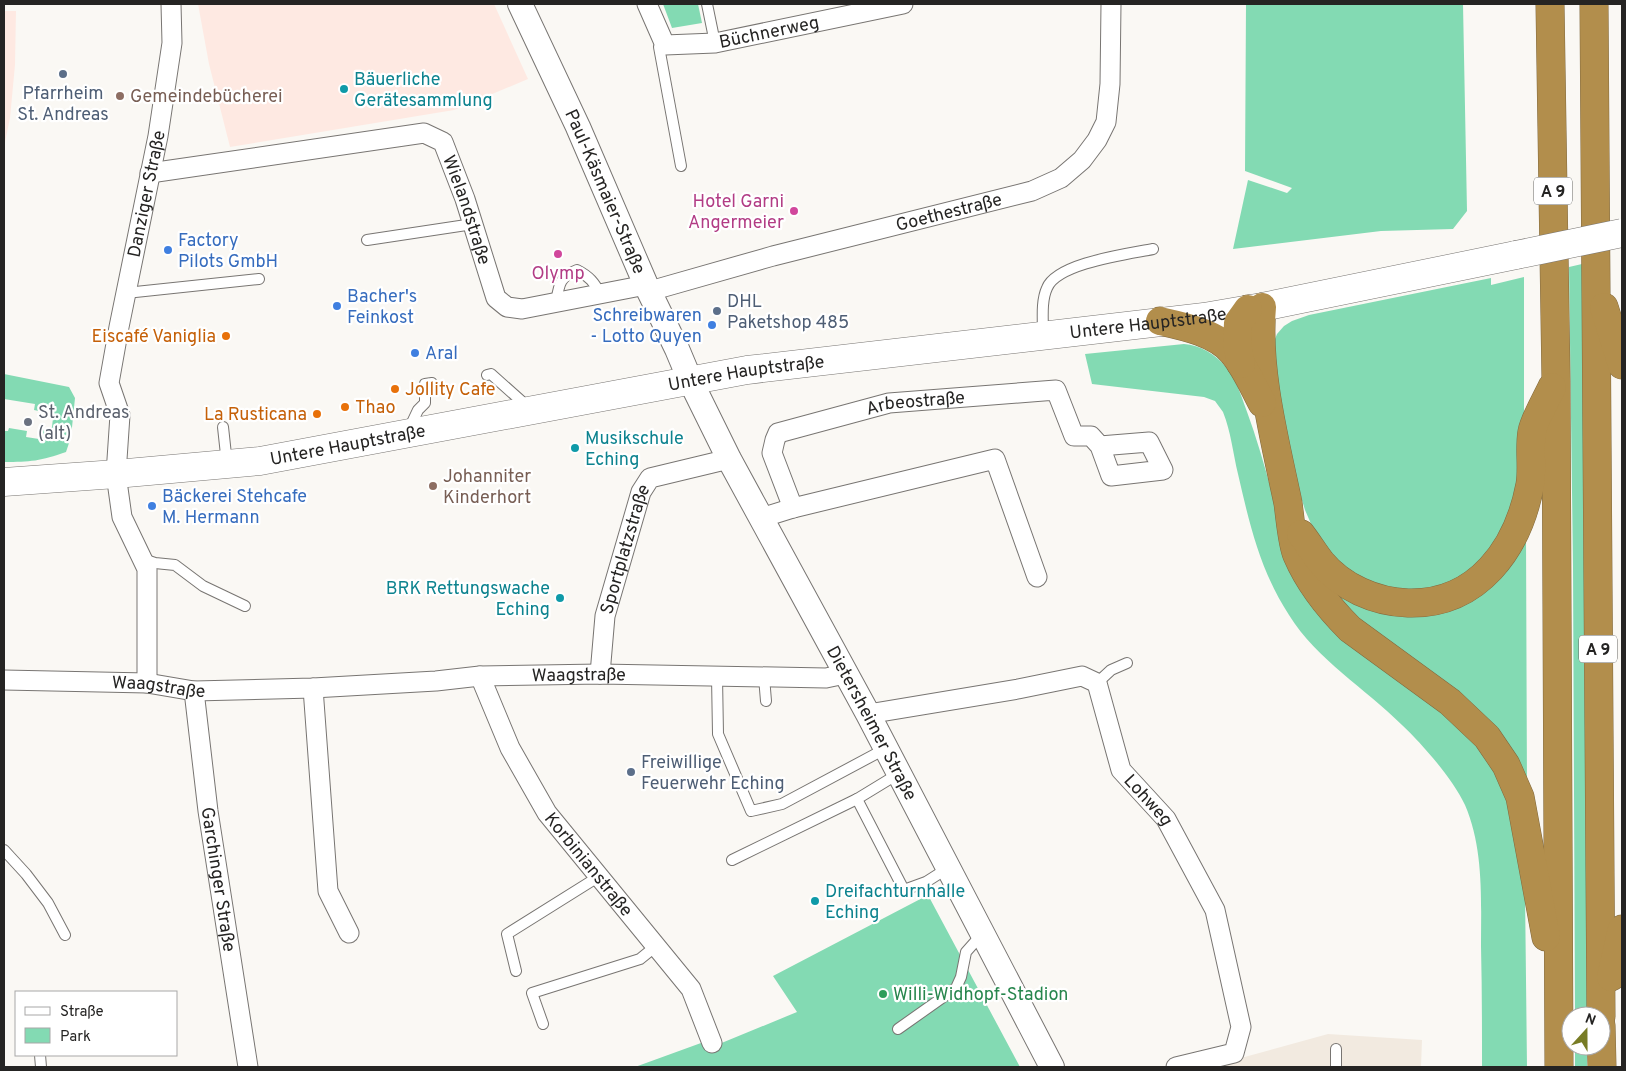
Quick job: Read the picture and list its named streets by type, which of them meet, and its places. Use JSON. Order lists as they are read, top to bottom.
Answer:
{
  "streets": {
    "highway": ["A 9"],
    "main road": ["Untere Hauptstraße"],
    "street": [
      "Büchnerweg",
      "Paul-Käsmaier-Straße",
      "Danziger Straße",
      "Wielandstraße",
      "Goethestraße",
      "Arbeostraße",
      "Sportplatzstraße",
      "Waagstraße",
      "Dietersheimer Straße",
      "Lohweg",
      "Korbinianstraße",
      "Garchinger Straße"
    ]
  },
  "crossings": [
    ["Paul-Käsmaier-Straße", "Wielandstraße"],
    ["Paul-Käsmaier-Straße", "Goethestraße"],
    ["Paul-Käsmaier-Straße", "Untere Hauptstraße"],
    ["Paul-Käsmaier-Straße", "Dietersheimer Straße"],
    ["Danziger Straße", "Wielandstraße"],
    ["Danziger Straße", "Untere Hauptstraße"],
    ["Danziger Straße", "Waagstraße"],
    ["Wielandstraße", "Goethestraße"],
    ["Untere Hauptstraße", "Dietersheimer Straße"],
    ["Sportplatzstraße", "Waagstraße"],
    ["Sportplatzstraße", "Dietersheimer Straße"],
    ["Waagstraße", "Dietersheimer Straße"],
    ["Waagstraße", "Korbinianstraße"],
    ["Waagstraße", "Garchinger Straße"]
  ],
  "places": [
    "Pfarrheim St. Andreas",
    "Bäuerliche Gerätesammlung",
    "Gemeindebücherei",
    "Hotel Garni Angermeier",
    "Factory Pilots GmbH",
    "Olymp",
    "Bacher's Feinkost",
    "DHL Paketshop 485",
    "Schreibwaren - Lotto Quyen",
    "Eiscafé Vaniglia",
    "Aral",
    "Jollity Cafe",
    "Thao",
    "La Rusticana",
    "St. Andreas (alt)",
    "Musikschule Eching",
    "Johanniter Kinderhort",
    "Bäckerei Stehcafe M. Hermann",
    "BRK Rettungswache Eching",
    "Freiwillige Feuerwehr Eching",
    "Dreifachturnhalle Eching",
    "Willi-Widhopf-Stadion"
  ],
  "legend": ["Straße", "Park"],
  "north": "top"
}
